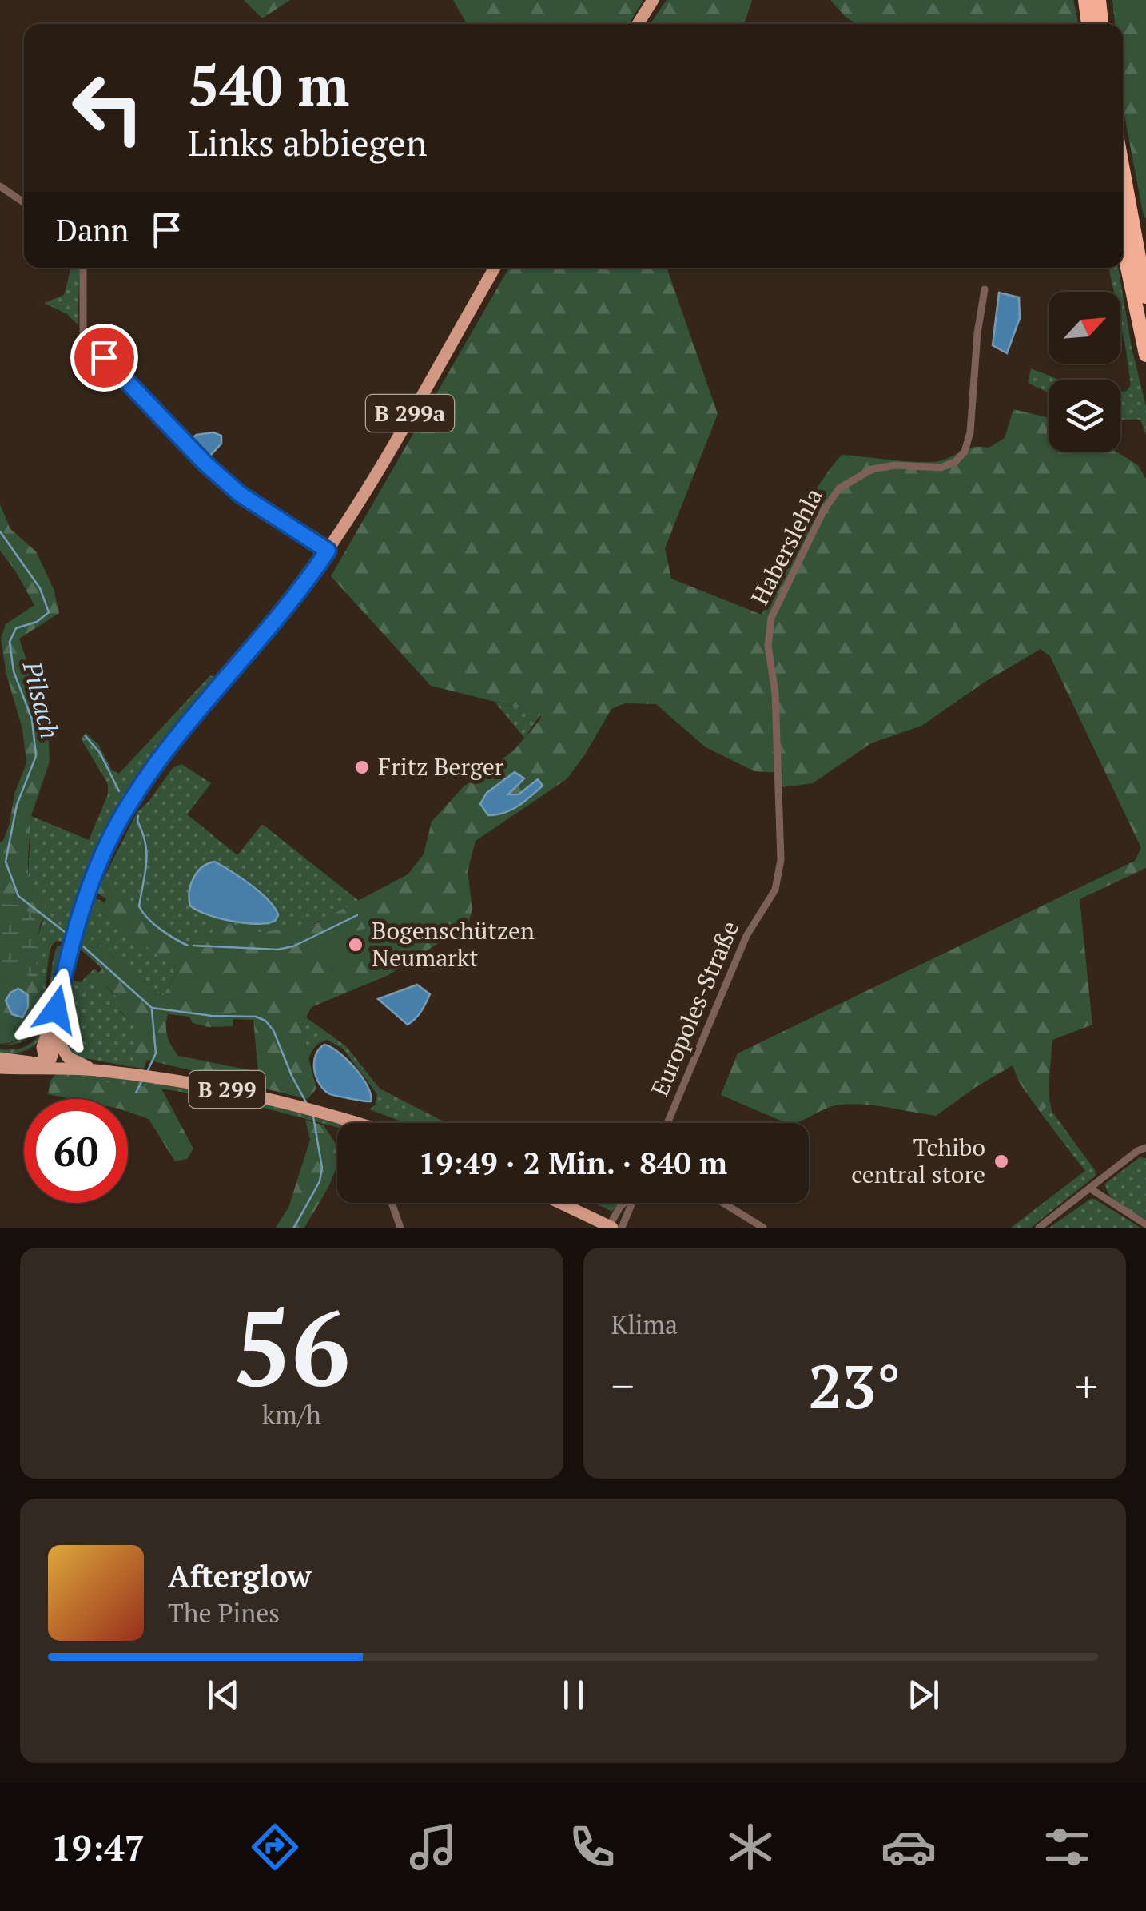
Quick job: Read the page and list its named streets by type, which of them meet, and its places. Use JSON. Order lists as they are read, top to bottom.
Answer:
{
  "streets": {
    "main road": ["B 299a", "B 299"],
    "street": ["Haberslehla", "Europoles-Straße"]
  },
  "crossings": [
    ["B 299a", "B 299"],
    ["Haberslehla", "Europoles-Straße"]
  ],
  "water": ["Pilsach"],
  "places": ["Fritz Berger", "Bogenschützen Neumarkt", "Tchibo central store"],
  "north": "top right",
  "page": {
    "turn": ["540 m", "Links abbiegen"],
    "then": "Dann",
    "limit": "60",
    "trip": "19:49 · 2 Min. · 840 m",
    "tile": [
      ["56", "km/h"],
      "Klima"
    ],
    "heat": ["−", "23°", "+"],
    "song": ["Afterglow", "The Pines"],
    "tabs": "19:47"
  }
}
